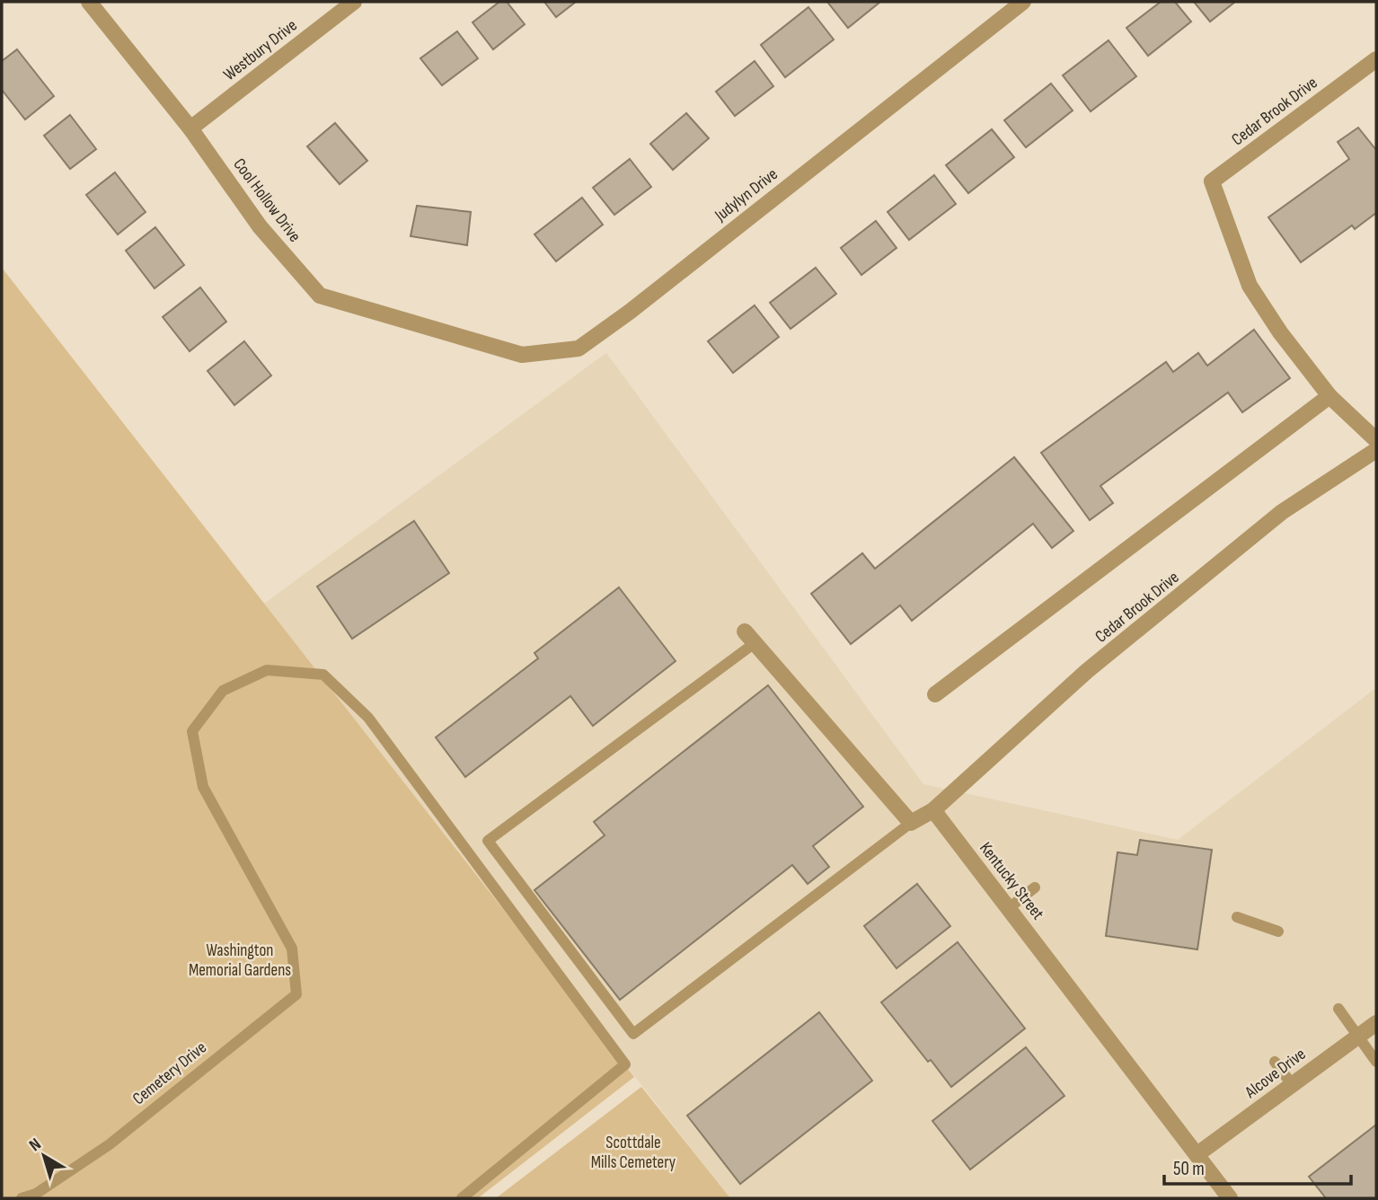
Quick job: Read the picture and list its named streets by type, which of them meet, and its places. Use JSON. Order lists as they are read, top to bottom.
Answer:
{
  "streets": {
    "street": [
      "Westbury Drive",
      "Cedar Brook Drive",
      "Judylyn Drive",
      "Cool Hollow Drive",
      "Kentucky Street",
      "Alcove Drive"
    ],
    "lane": ["Cemetery Drive"]
  },
  "crossings": [
    ["Westbury Drive", "Cool Hollow Drive"],
    ["Cedar Brook Drive", "Kentucky Street"],
    ["Judylyn Drive", "Cool Hollow Drive"],
    ["Kentucky Street", "Alcove Drive"]
  ],
  "parks": ["Washington Memorial Gardens", "Scottdale Mills Cemetery"],
  "scale_bar": "50 m",
  "north": "top left"
}
